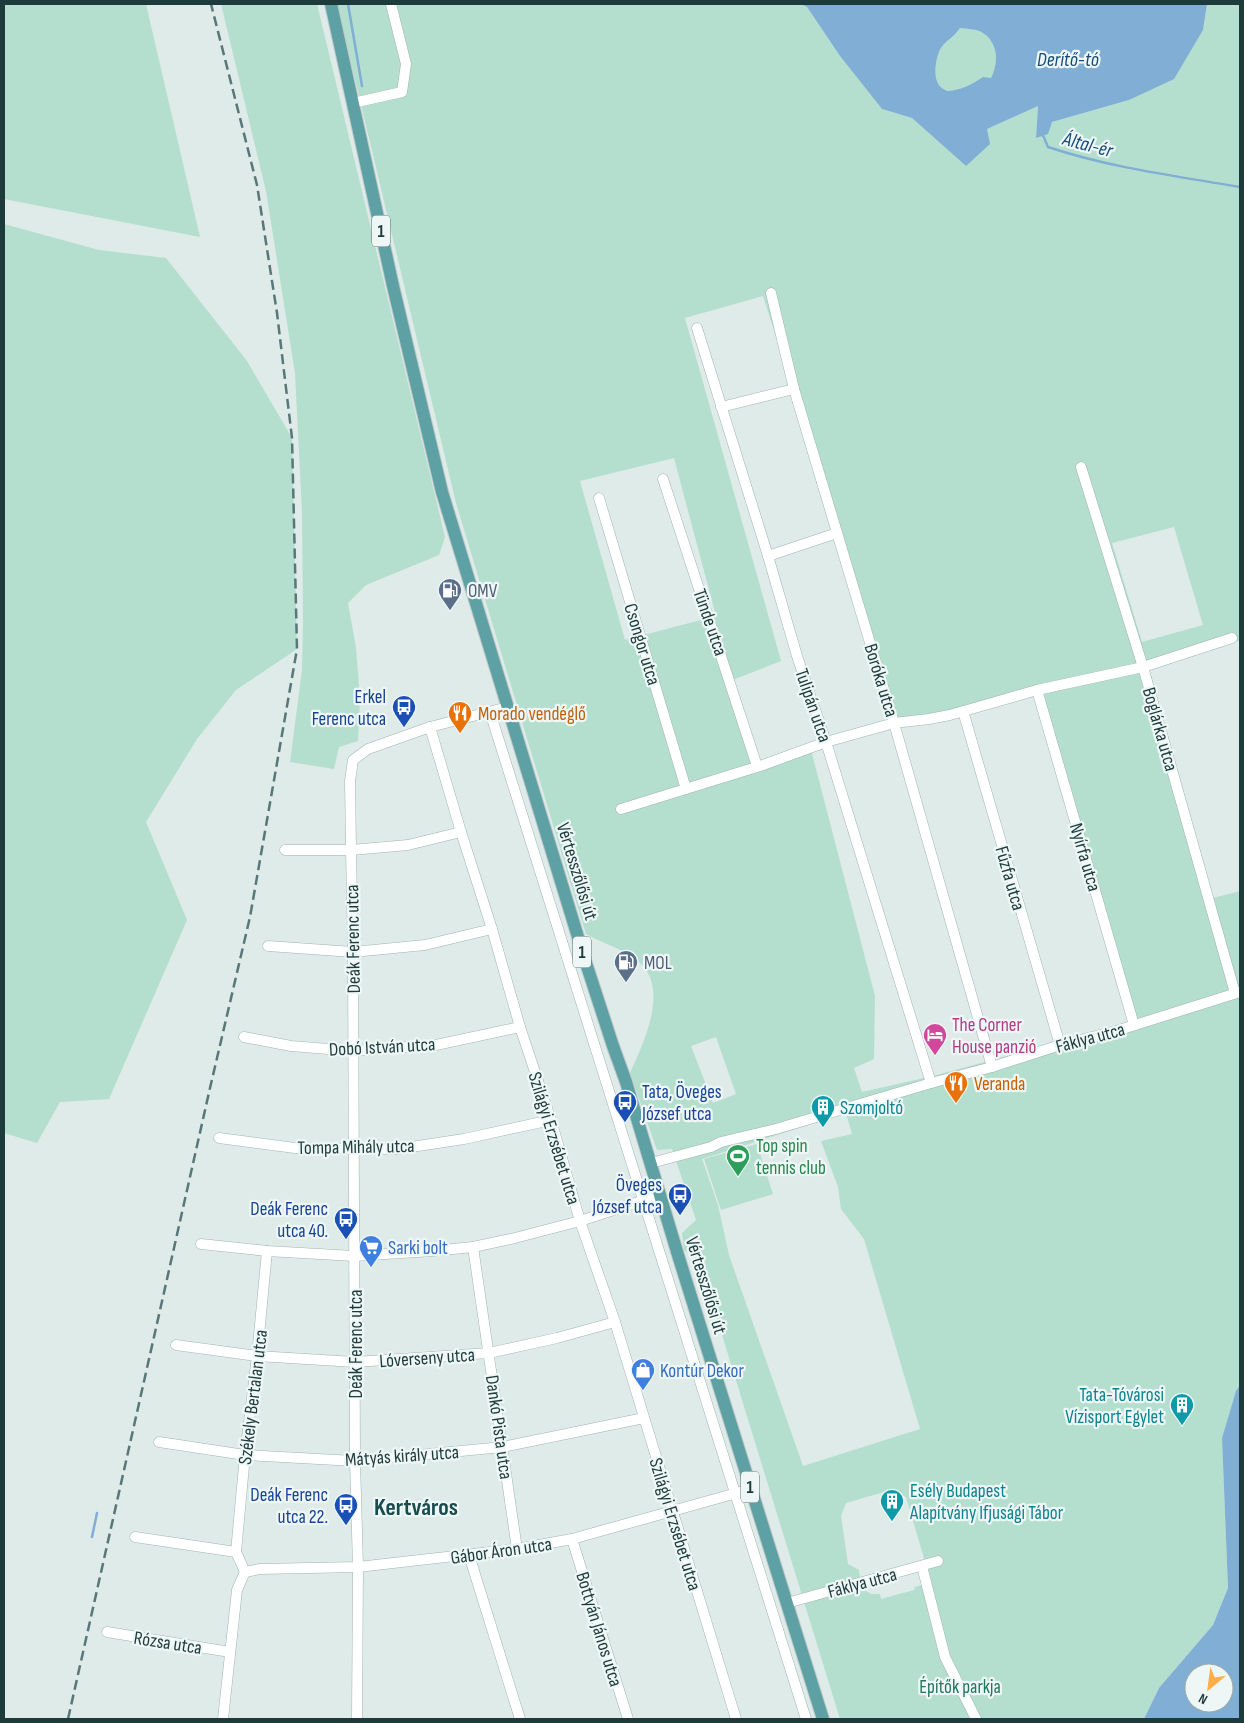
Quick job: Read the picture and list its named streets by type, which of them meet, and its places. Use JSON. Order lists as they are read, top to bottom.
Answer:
{
  "streets": {
    "main road": ["1", "Vértesszőlősi út"],
    "street": [
      "Tünde utca",
      "Csongor utca",
      "Boróka utca",
      "Tulipán utca",
      "Boglárka utca",
      "Nyírfa utca",
      "Fűzfa utca",
      "Deák Ferenc utca",
      "Fáklya utca",
      "Dobó István utca",
      "Szilágyi Erzsébet utca",
      "Tompa Mihály utca",
      "Lóverseny utca",
      "Székely Bertalan utca",
      "Dankó Pista utca",
      "Mátyás király utca",
      "Gábor Áron utca",
      "Bottyán János utca",
      "Rózsa utca"
    ]
  },
  "crossings": [
    ["1", "Vértesszőlősi út"],
    ["Boróka utca", "Fáklya utca"],
    ["Tulipán utca", "Fáklya utca"],
    ["Boglárka utca", "Fáklya utca"],
    ["Nyírfa utca", "Fáklya utca"],
    ["Vértesszőlősi út", "Fáklya utca"],
    ["Vértesszőlősi út", "Gábor Áron utca"],
    ["Fűzfa utca", "Fáklya utca"],
    ["Deák Ferenc utca", "Dobó István utca"],
    ["Deák Ferenc utca", "Szilágyi Erzsébet utca"],
    ["Deák Ferenc utca", "Tompa Mihály utca"],
    ["Deák Ferenc utca", "Lóverseny utca"],
    ["Deák Ferenc utca", "Mátyás király utca"],
    ["Deák Ferenc utca", "Gábor Áron utca"],
    ["Dobó István utca", "Szilágyi Erzsébet utca"],
    ["Szilágyi Erzsébet utca", "Tompa Mihály utca"],
    ["Szilágyi Erzsébet utca", "Lóverseny utca"],
    ["Szilágyi Erzsébet utca", "Mátyás király utca"],
    ["Szilágyi Erzsébet utca", "Gábor Áron utca"],
    ["Lóverseny utca", "Székely Bertalan utca"],
    ["Lóverseny utca", "Dankó Pista utca"],
    ["Székely Bertalan utca", "Mátyás király utca"],
    ["Székely Bertalan utca", "Gábor Áron utca"],
    ["Dankó Pista utca", "Mátyás király utca"],
    ["Dankó Pista utca", "Gábor Áron utca"],
    ["Gábor Áron utca", "Bottyán János utca"]
  ],
  "districts": ["Kertváros"],
  "water": ["Derítő-tó", "Által-ér"],
  "parks": ["Építők parkja"],
  "places": {
    "fuel station": ["OMV", "MOL"],
    "bus stop": [
      "Erkel Ferenc utca",
      "Tata, Öveges József utca",
      "Öveges József utca",
      "Deák Ferenc utca 40.",
      "Deák Ferenc utca 22."
    ],
    "restaurant": ["Morado vendéglő", "Veranda"],
    "hotel": ["The Corner House panzió"],
    "building": ["Szomjoltó", "Tata-Tóvárosi Vízisport Egylet", "Esély Budapest Alapítvány Ifjusági Tábor"],
    "sports": ["Top spin tennis club"],
    "supermarket": ["Sarki bolt"],
    "shop": ["Kontúr Dekor"]
  },
  "north": "bottom left"
}
